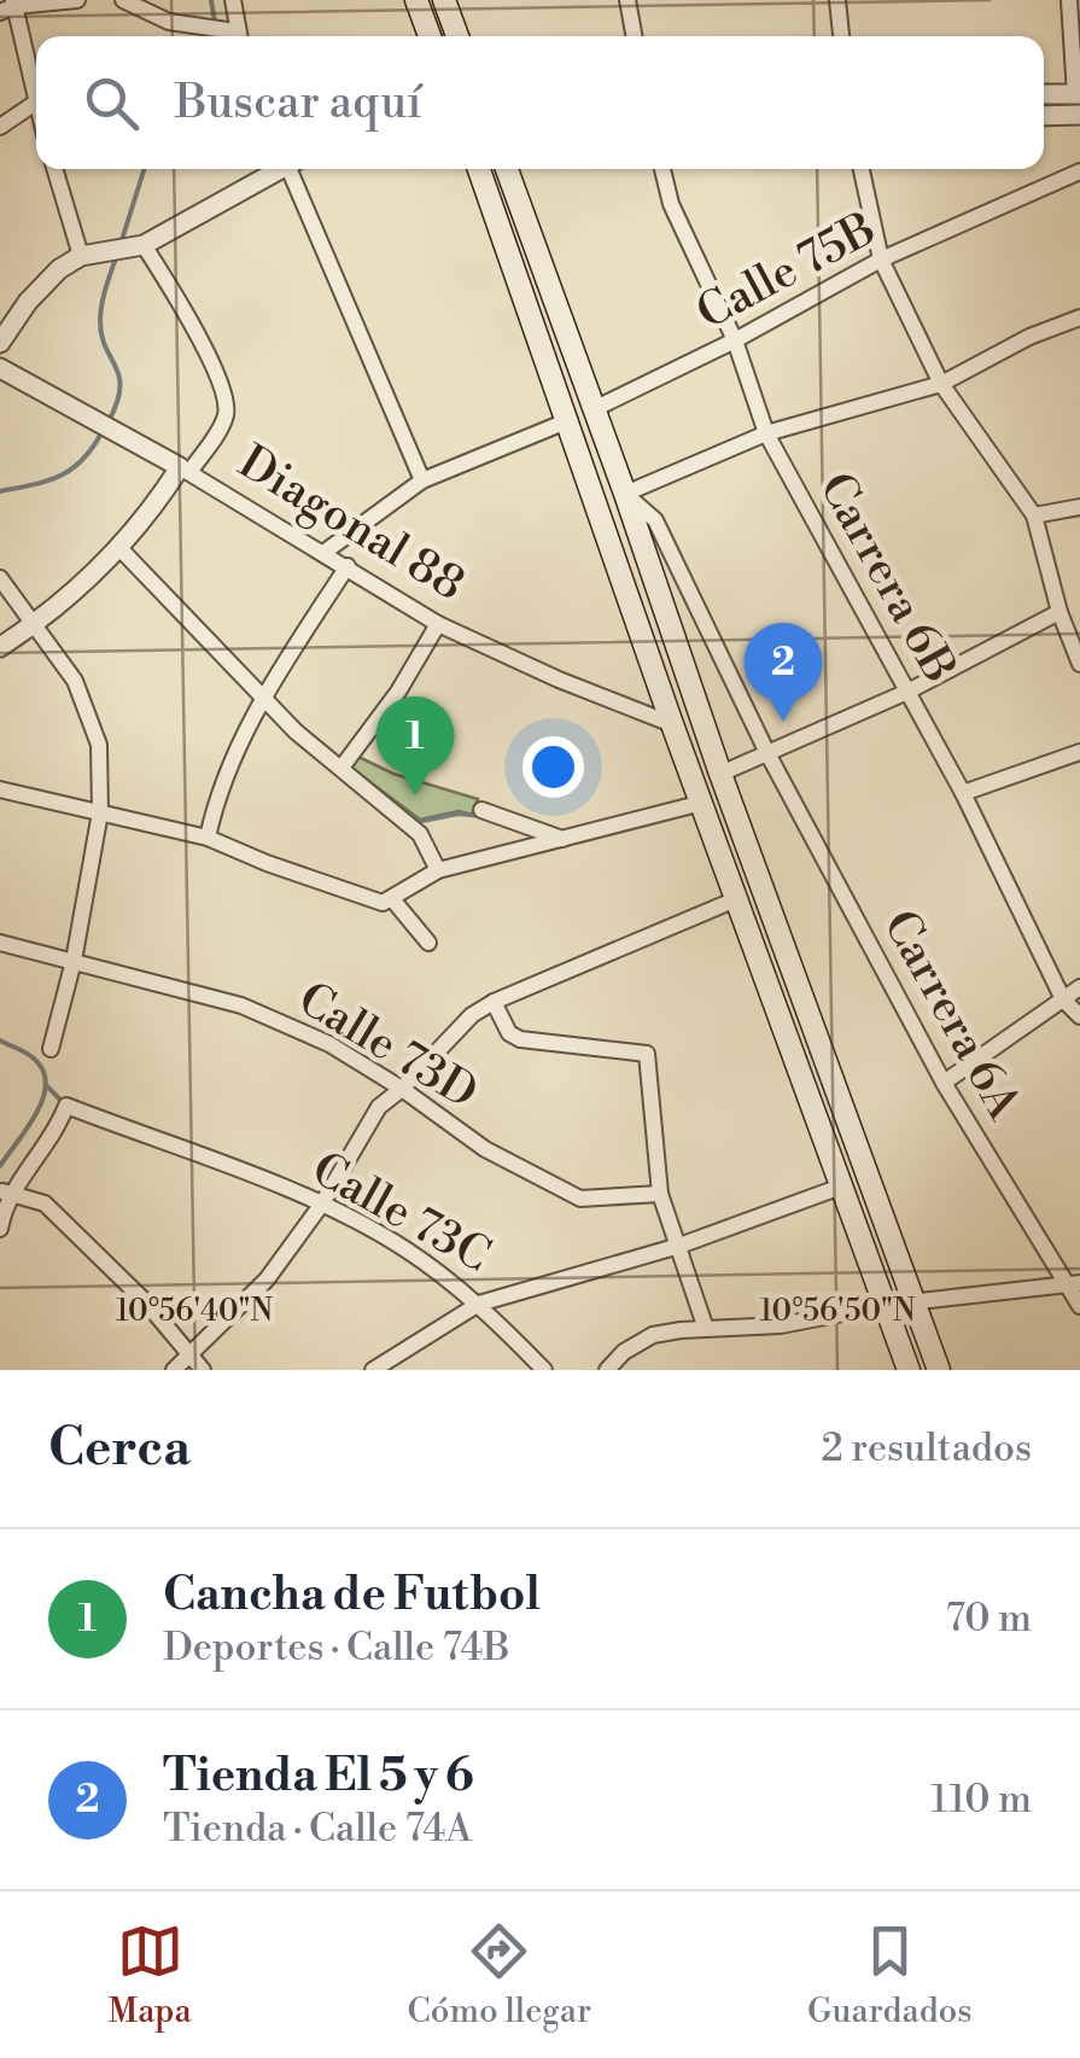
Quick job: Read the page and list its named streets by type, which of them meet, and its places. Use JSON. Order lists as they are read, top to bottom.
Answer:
{
  "streets": {
    "street": [
      "Calle 75B",
      "Diagonal 88",
      "Carrera 6B",
      "Carrera 6A",
      "Calle 73D",
      "Calle 73C"
    ]
  },
  "crossings": [
    ["Calle 75B", "Carrera 6B"]
  ],
  "page": {
    "search": "Buscar aquí",
    "pins": ["2", "1"],
    "heading": ["Cerca", "2 resultados"],
    "list": [
      {
        "mark": "1",
        "name": "Cancha de Futbol",
        "note": "Deportes · Calle 74B",
        "value": "70 m"
      },
      {
        "mark": "2",
        "name": "Tienda El 5 y 6",
        "note": "Tienda · Calle 74A",
        "value": "110 m"
      }
    ],
    "nav": ["Mapa", "Cómo llegar", "Guardados"]
  },
  "coordinates": ["10°56'40\"N", "10°56'50\"N"]
}
